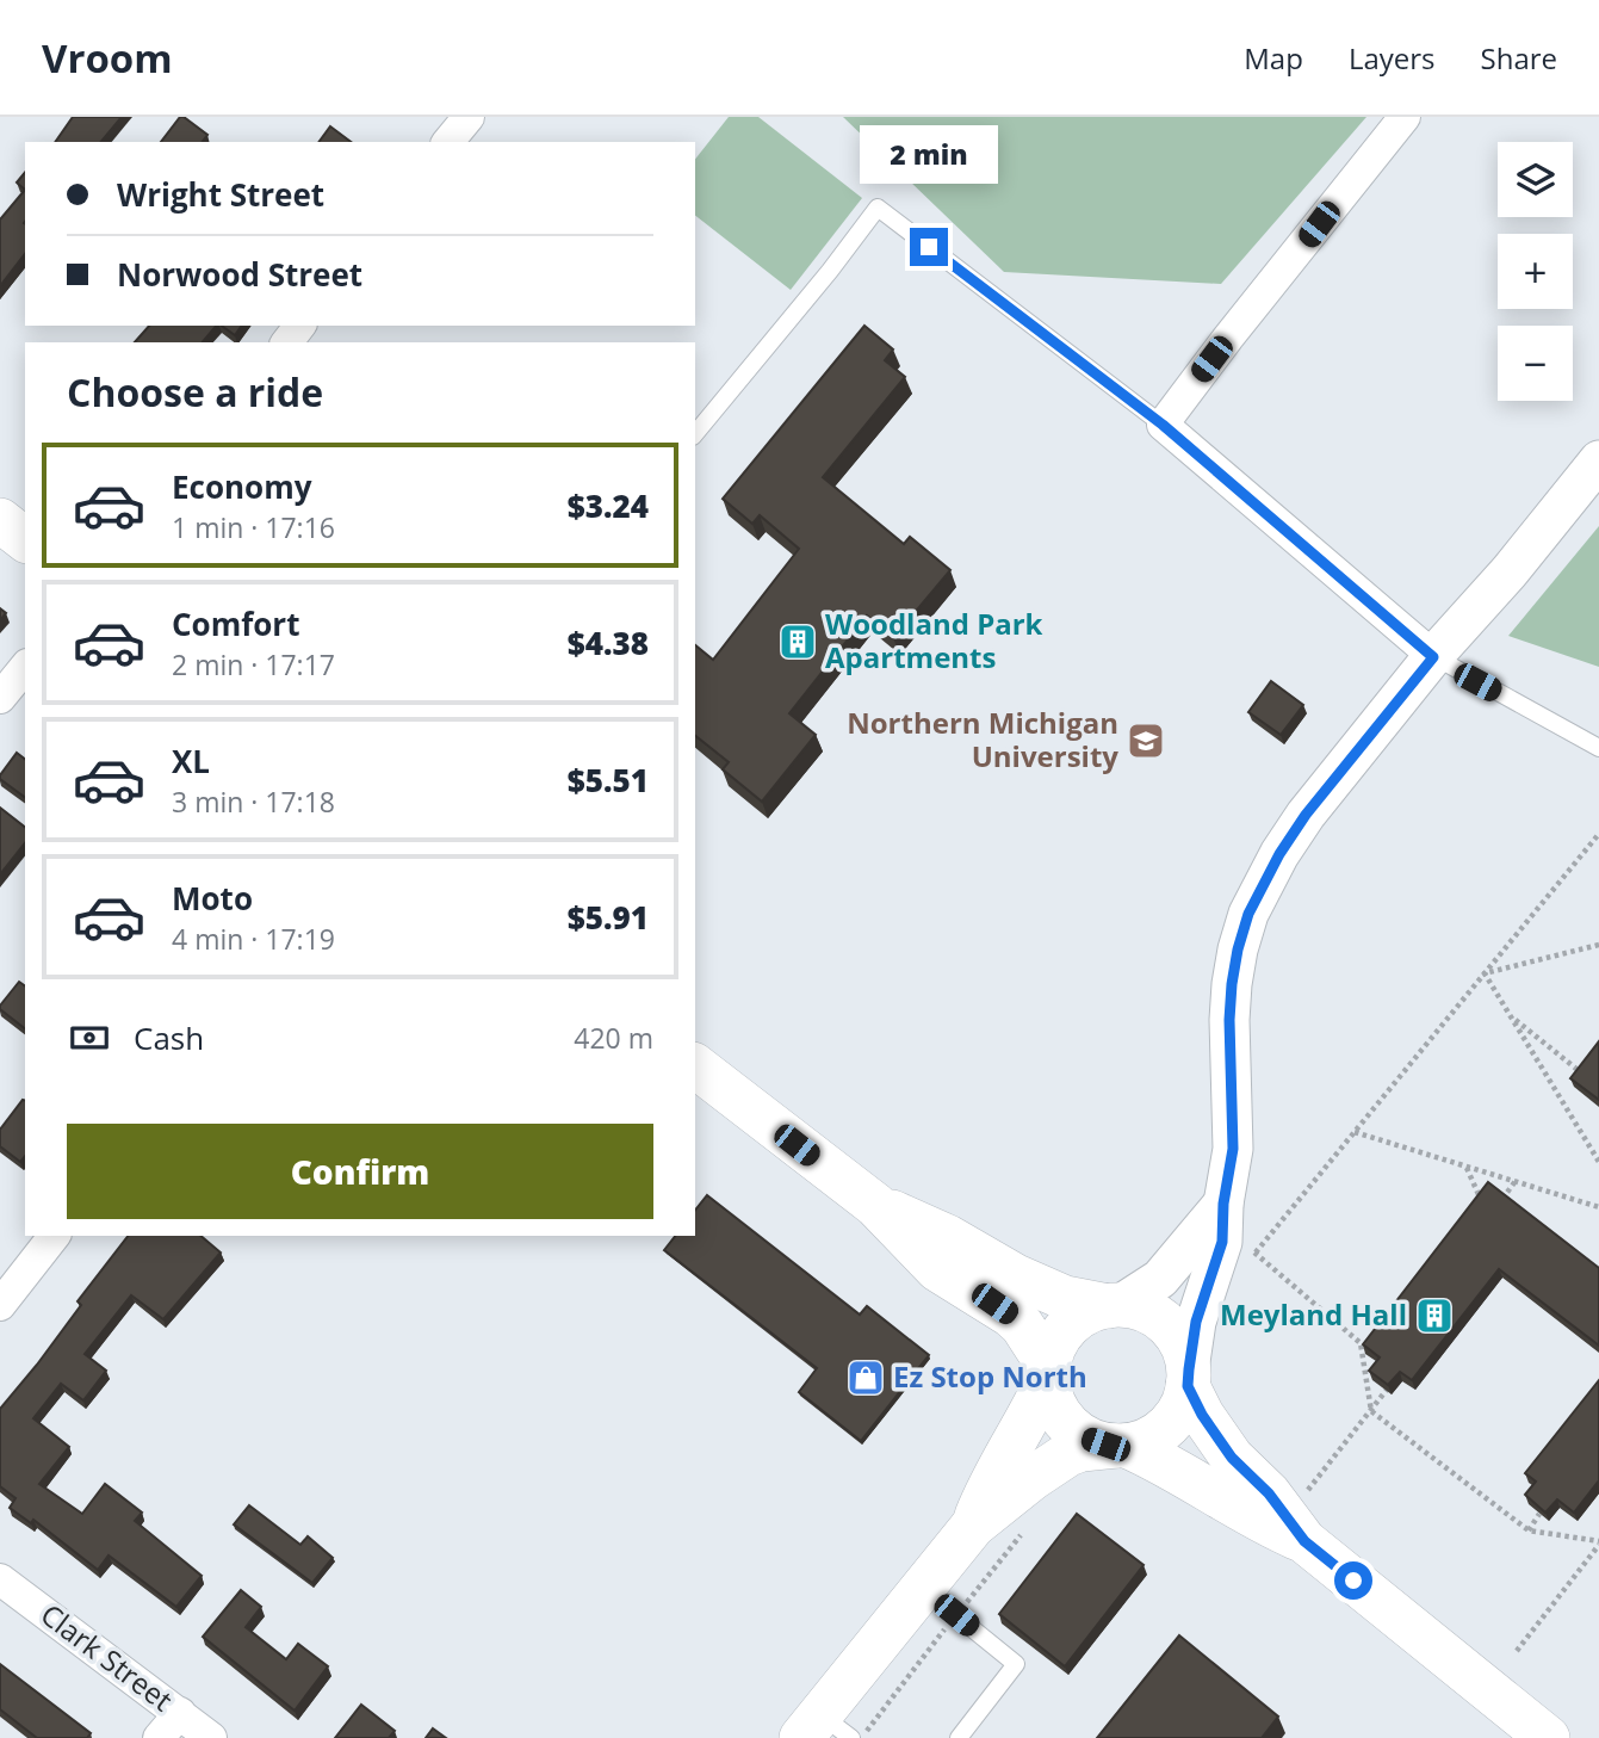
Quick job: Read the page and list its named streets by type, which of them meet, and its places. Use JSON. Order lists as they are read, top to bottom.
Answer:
{
  "streets": {
    "street": ["Clark Street"]
  },
  "places": {
    "building": ["Woodland Park Apartments", "Meyland Hall"],
    "school or university": ["Northern Michigan University"],
    "shop": ["Ez Stop North"]
  },
  "page": {
    "header": "Vroom",
    "nav": ["Map", "Layers", "Share"],
    "bubble": "2 min",
    "map_buttons": ["+", "−"],
    "banner": ["Wright Street", "Norwood Street"],
    "heading": "Choose a ride",
    "list": [
      {
        "name": "Economy",
        "note": "1 min · 17:16",
        "value": "$3.24"
      },
      {
        "name": "Comfort",
        "note": "2 min · 17:17",
        "value": "$4.38"
      },
      {
        "name": "XL",
        "note": "3 min · 17:18",
        "value": "$5.51"
      },
      {
        "name": "Moto",
        "note": "4 min · 17:19",
        "value": "$5.91"
      }
    ],
    "pay": ["Cash", "420 m"],
    "buttons": "Confirm"
  }
}
